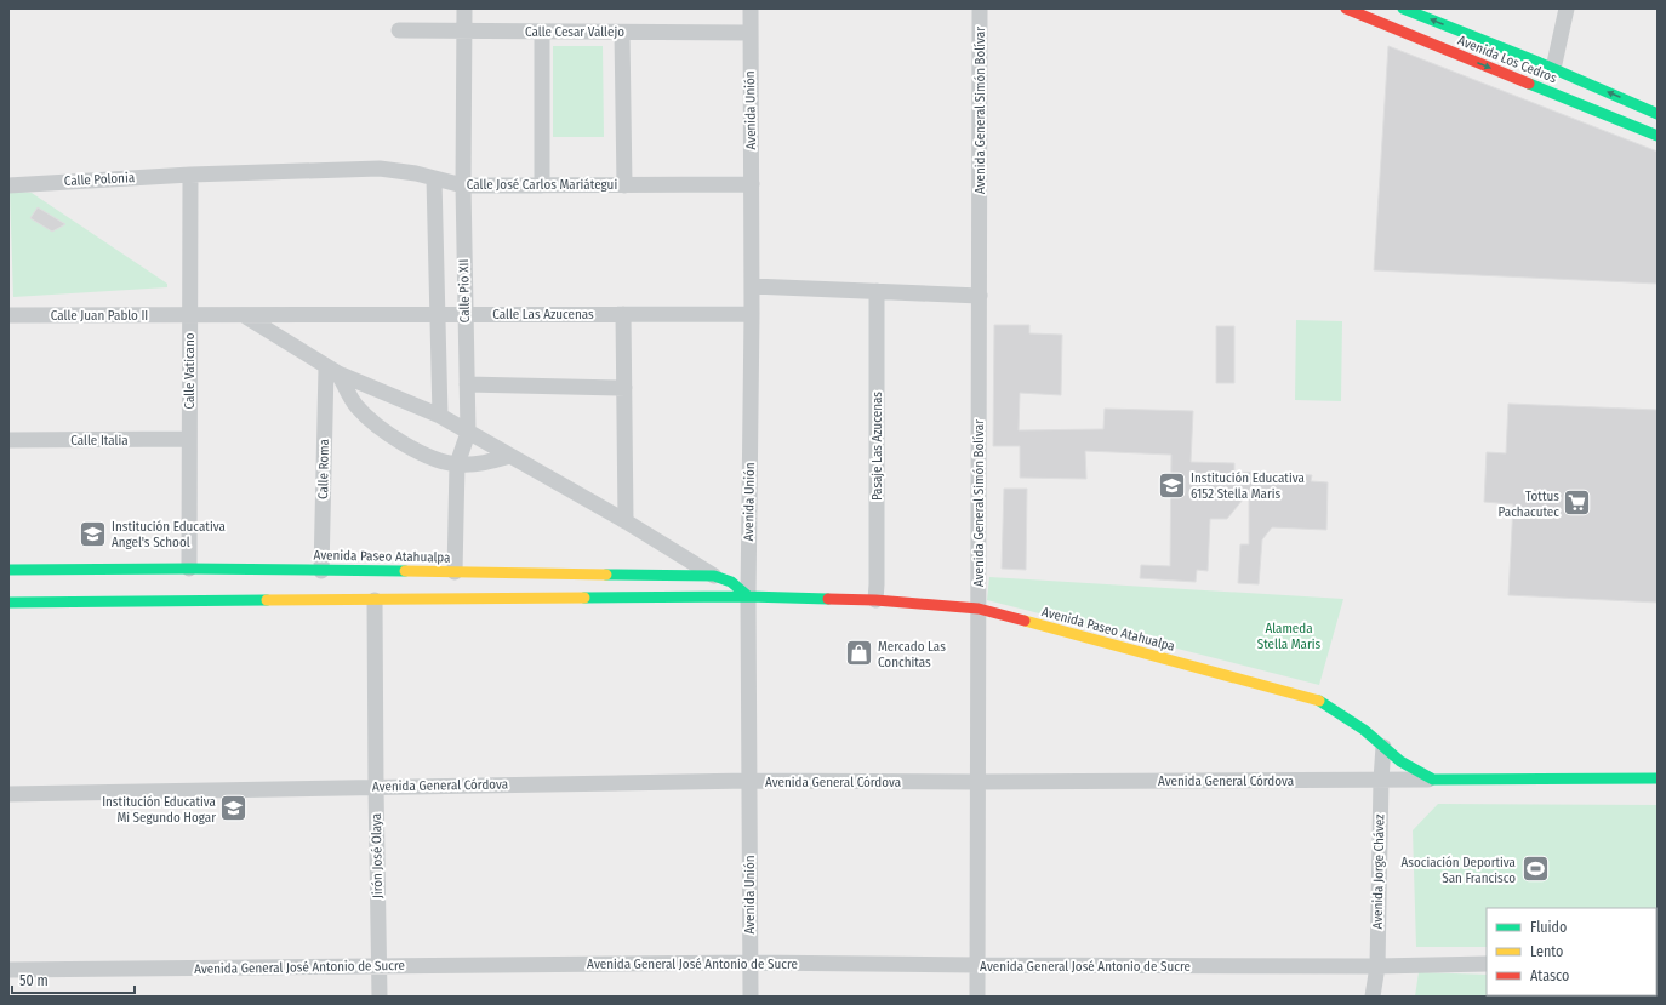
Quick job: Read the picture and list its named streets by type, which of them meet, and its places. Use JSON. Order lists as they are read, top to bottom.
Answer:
{
  "streets": {
    "street": [
      "Calle Cesar Vallejo",
      "Avenida Los Cedros",
      "Avenida Unión",
      "Avenida General Simón Bolívar",
      "Calle Polonia",
      "Calle José Carlos Mariátegui",
      "Calle Pio XII",
      "Calle Las Azucenas",
      "Calle Juan Pablo II",
      "Calle Vaticano",
      "Calle Italia",
      "Pasaje Las Azucenas",
      "Calle Roma",
      "Avenida Paseo Atahualpa",
      "Avenida General Córdova",
      "Jirón José Olaya",
      "Avenida Jorge Chávez",
      "Avenida General José Antonio de Sucre"
    ]
  },
  "crossings": [
    ["Calle Cesar Vallejo", "Avenida Unión"],
    ["Calle Cesar Vallejo", "Calle Pio XII"],
    ["Avenida Unión", "Calle José Carlos Mariátegui"],
    ["Avenida Unión", "Calle Las Azucenas"],
    ["Avenida Unión", "Avenida Paseo Atahualpa"],
    ["Avenida Unión", "Avenida General Córdova"],
    ["Avenida Unión", "Avenida General José Antonio de Sucre"],
    ["Avenida General Simón Bolívar", "Avenida Paseo Atahualpa"],
    ["Avenida General Simón Bolívar", "Avenida General Córdova"],
    ["Avenida General Simón Bolívar", "Avenida General José Antonio de Sucre"],
    ["Calle Polonia", "Calle José Carlos Mariátegui"],
    ["Calle Polonia", "Calle Vaticano"],
    ["Calle José Carlos Mariátegui", "Calle Pio XII"],
    ["Calle José Carlos Mariátegui", "Calle Vaticano"],
    ["Calle Pio XII", "Calle Las Azucenas"],
    ["Calle Pio XII", "Avenida Paseo Atahualpa"],
    ["Calle Las Azucenas", "Calle Juan Pablo II"],
    ["Calle Las Azucenas", "Calle Vaticano"],
    ["Calle Juan Pablo II", "Calle Vaticano"],
    ["Calle Vaticano", "Calle Italia"],
    ["Calle Vaticano", "Avenida Paseo Atahualpa"],
    ["Pasaje Las Azucenas", "Avenida Paseo Atahualpa"],
    ["Calle Roma", "Avenida Paseo Atahualpa"],
    ["Avenida Paseo Atahualpa", "Avenida General Córdova"],
    ["Avenida Paseo Atahualpa", "Jirón José Olaya"],
    ["Avenida Paseo Atahualpa", "Avenida Jorge Chávez"],
    ["Avenida General Córdova", "Jirón José Olaya"],
    ["Avenida General Córdova", "Avenida Jorge Chávez"],
    ["Jirón José Olaya", "Avenida General José Antonio de Sucre"],
    ["Avenida Jorge Chávez", "Avenida General José Antonio de Sucre"]
  ],
  "parks": ["Alameda Stella Maris"],
  "places": {
    "school or university": ["Institución Educativa 6152 Stella Maris", "Institución Educativa Angel's School", "Institución Educativa Mi Segundo Hogar"],
    "supermarket": ["Tottus Pachacutec"],
    "shop": ["Mercado Las Conchitas"],
    "sports": ["Asociación Deportiva San Francisco"]
  },
  "legend": ["Fluido", "Lento", "Atasco"],
  "scale_bar": "50 m"
}
